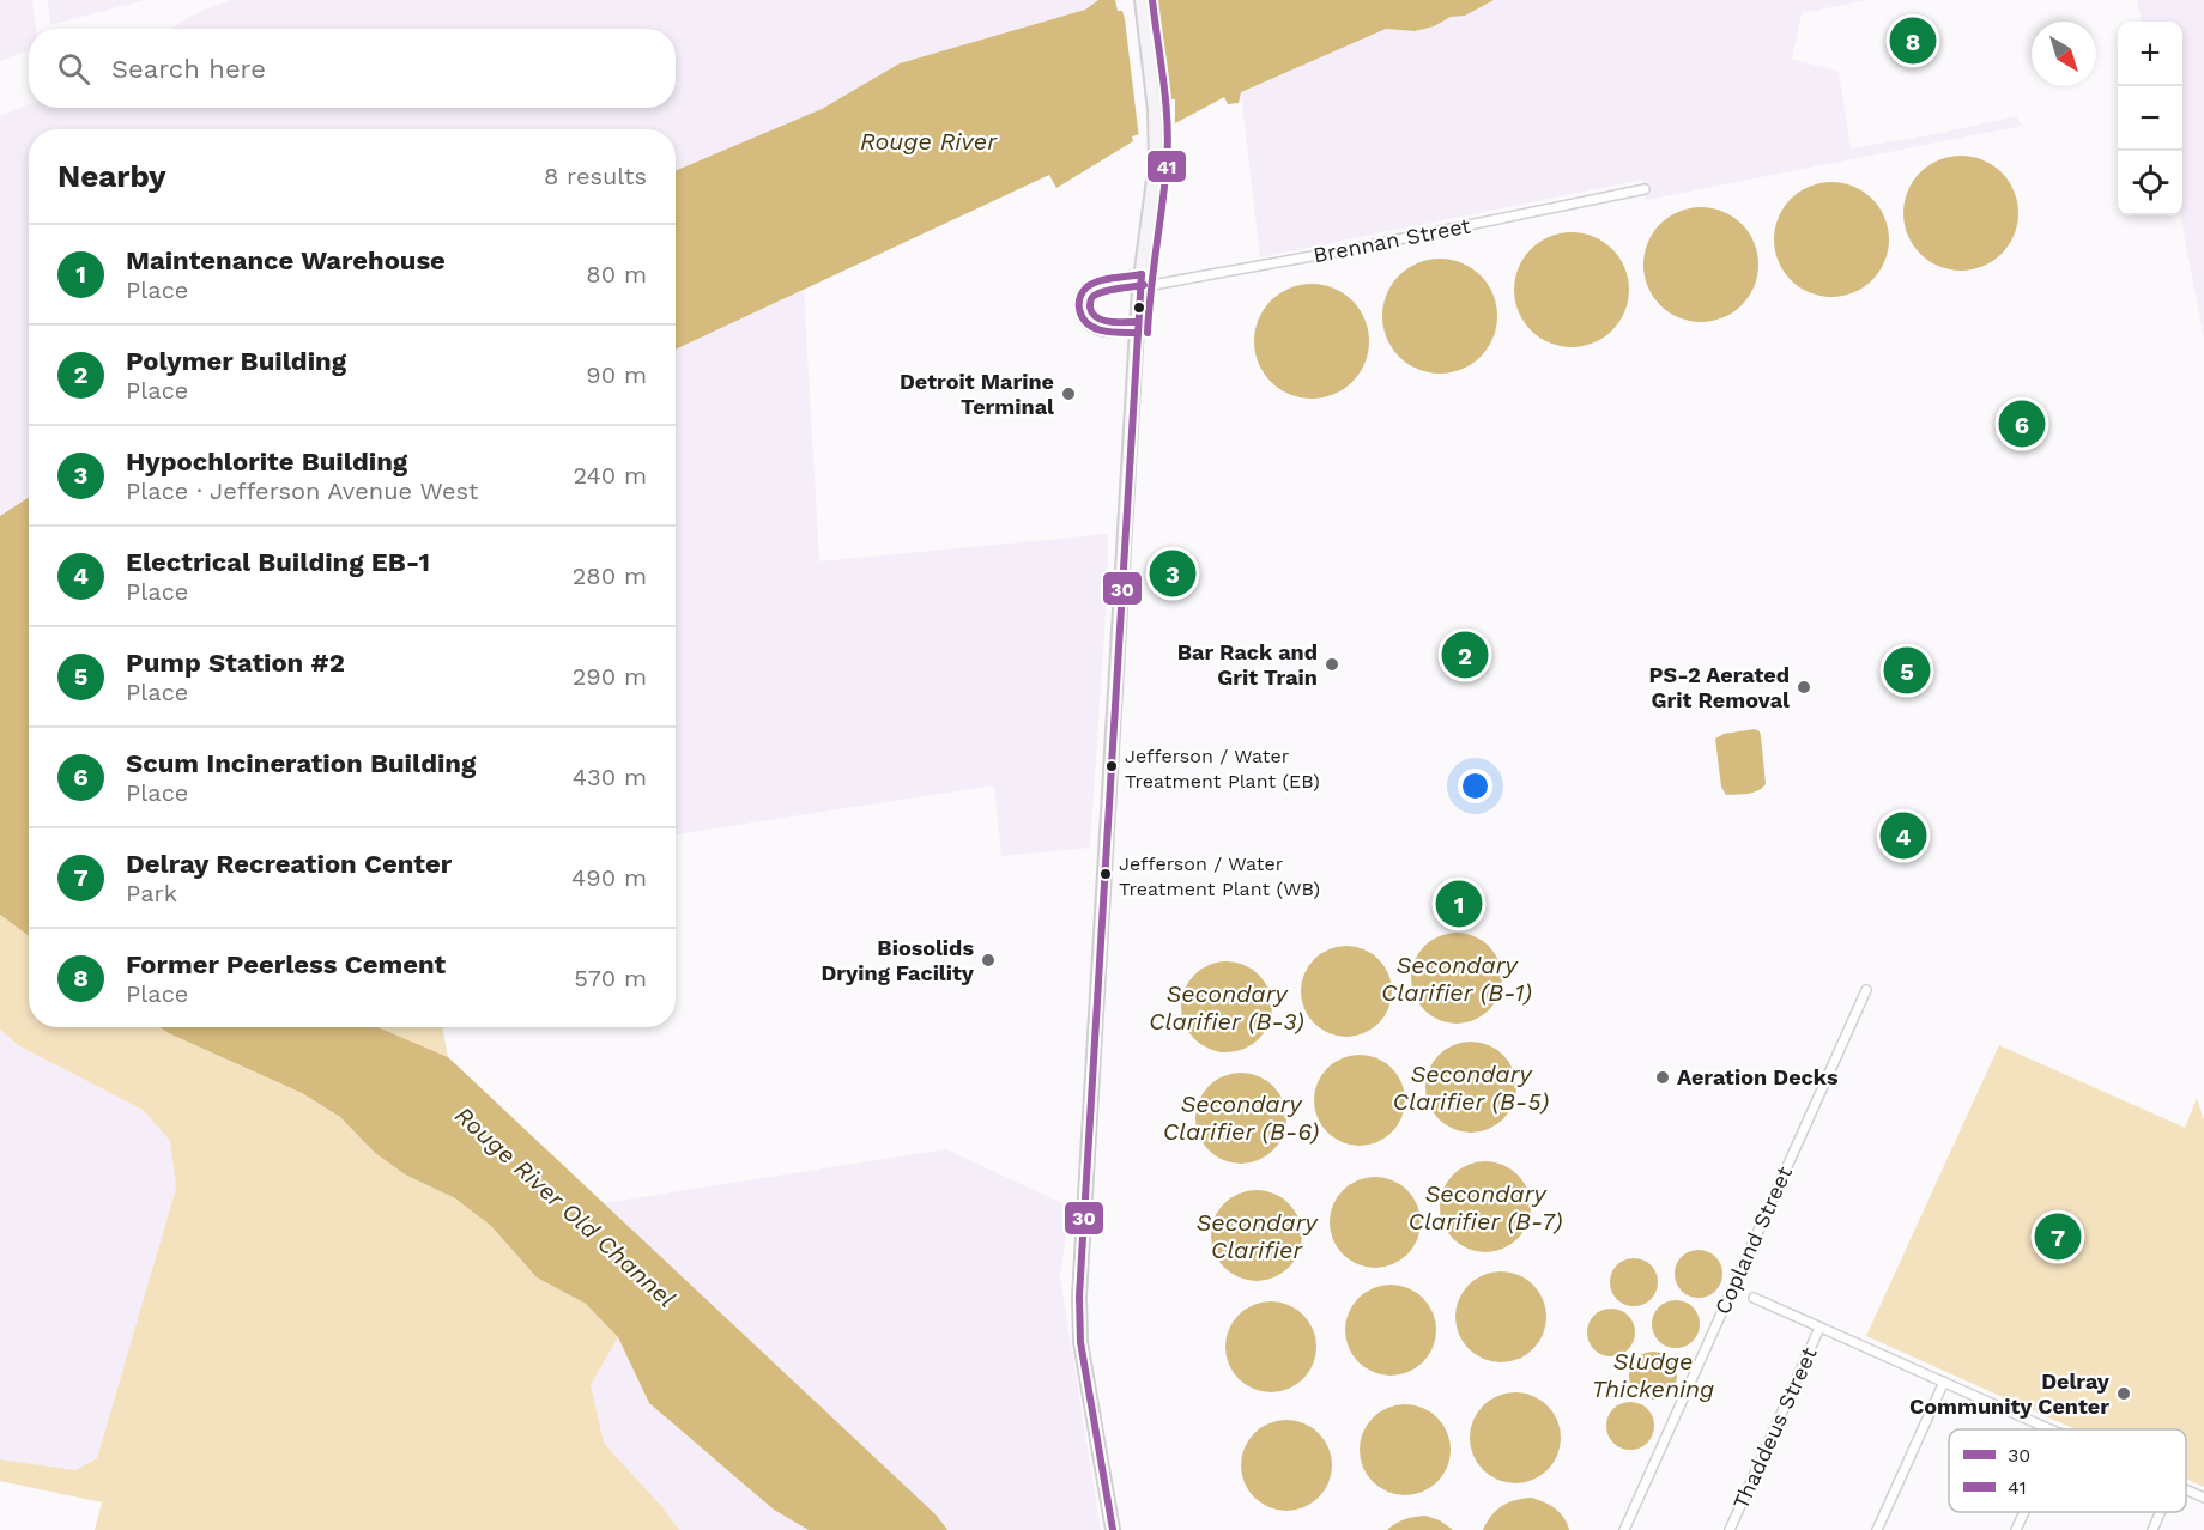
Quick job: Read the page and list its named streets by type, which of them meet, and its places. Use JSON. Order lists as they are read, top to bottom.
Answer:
{
  "streets": {
    "street": ["Brennan Street", "Copland Street", "Thaddeus Street"]
  },
  "water": [
    "Rouge River",
    "Secondary Clarifier (B-1)",
    "Secondary Clarifier (B-3)",
    "Secondary Clarifier (B-5)",
    "Secondary Clarifier (B-6)",
    "Secondary Clarifier (B-7)",
    "Rouge River Old Channel",
    "Secondary Clarifier",
    "Sludge Thickening"
  ],
  "places": [
    "Detroit Marine Terminal",
    "Bar Rack and Grit Train",
    "PS-2 Aerated Grit Removal",
    "Jefferson / Water Treatment Plant (EB)",
    "Jefferson / Water Treatment Plant (WB)",
    "Biosolids Drying Facility",
    "Aeration Decks",
    "Delray Community Center"
  ],
  "lines": ["transit line 41", "transit line 30"],
  "legend": ["30", "41"],
  "north": "bottom right",
  "page": {
    "pins": [
      "8",
      "6",
      "3",
      "2",
      "5",
      "4",
      "1",
      "7"
    ],
    "map_buttons": ["+", "−"],
    "search": "Search here",
    "heading": ["Nearby", "8 results"],
    "list": [
      {
        "mark": "1",
        "name": "Maintenance Warehouse",
        "note": "Place",
        "value": "80 m"
      },
      {
        "mark": "2",
        "name": "Polymer Building",
        "note": "Place",
        "value": "90 m"
      },
      {
        "mark": "3",
        "name": "Hypochlorite Building",
        "note": "Place · Jefferson Avenue West",
        "value": "240 m"
      },
      {
        "mark": "4",
        "name": "Electrical Building EB-1",
        "note": "Place",
        "value": "280 m"
      },
      {
        "mark": "5",
        "name": "Pump Station #2",
        "note": "Place",
        "value": "290 m"
      },
      {
        "mark": "6",
        "name": "Scum Incineration Building",
        "note": "Place",
        "value": "430 m"
      },
      {
        "mark": "7",
        "name": "Delray Recreation Center",
        "note": "Park",
        "value": "490 m"
      },
      {
        "mark": "8",
        "name": "Former Peerless Cement",
        "note": "Place",
        "value": "570 m"
      }
    ]
  }
}
